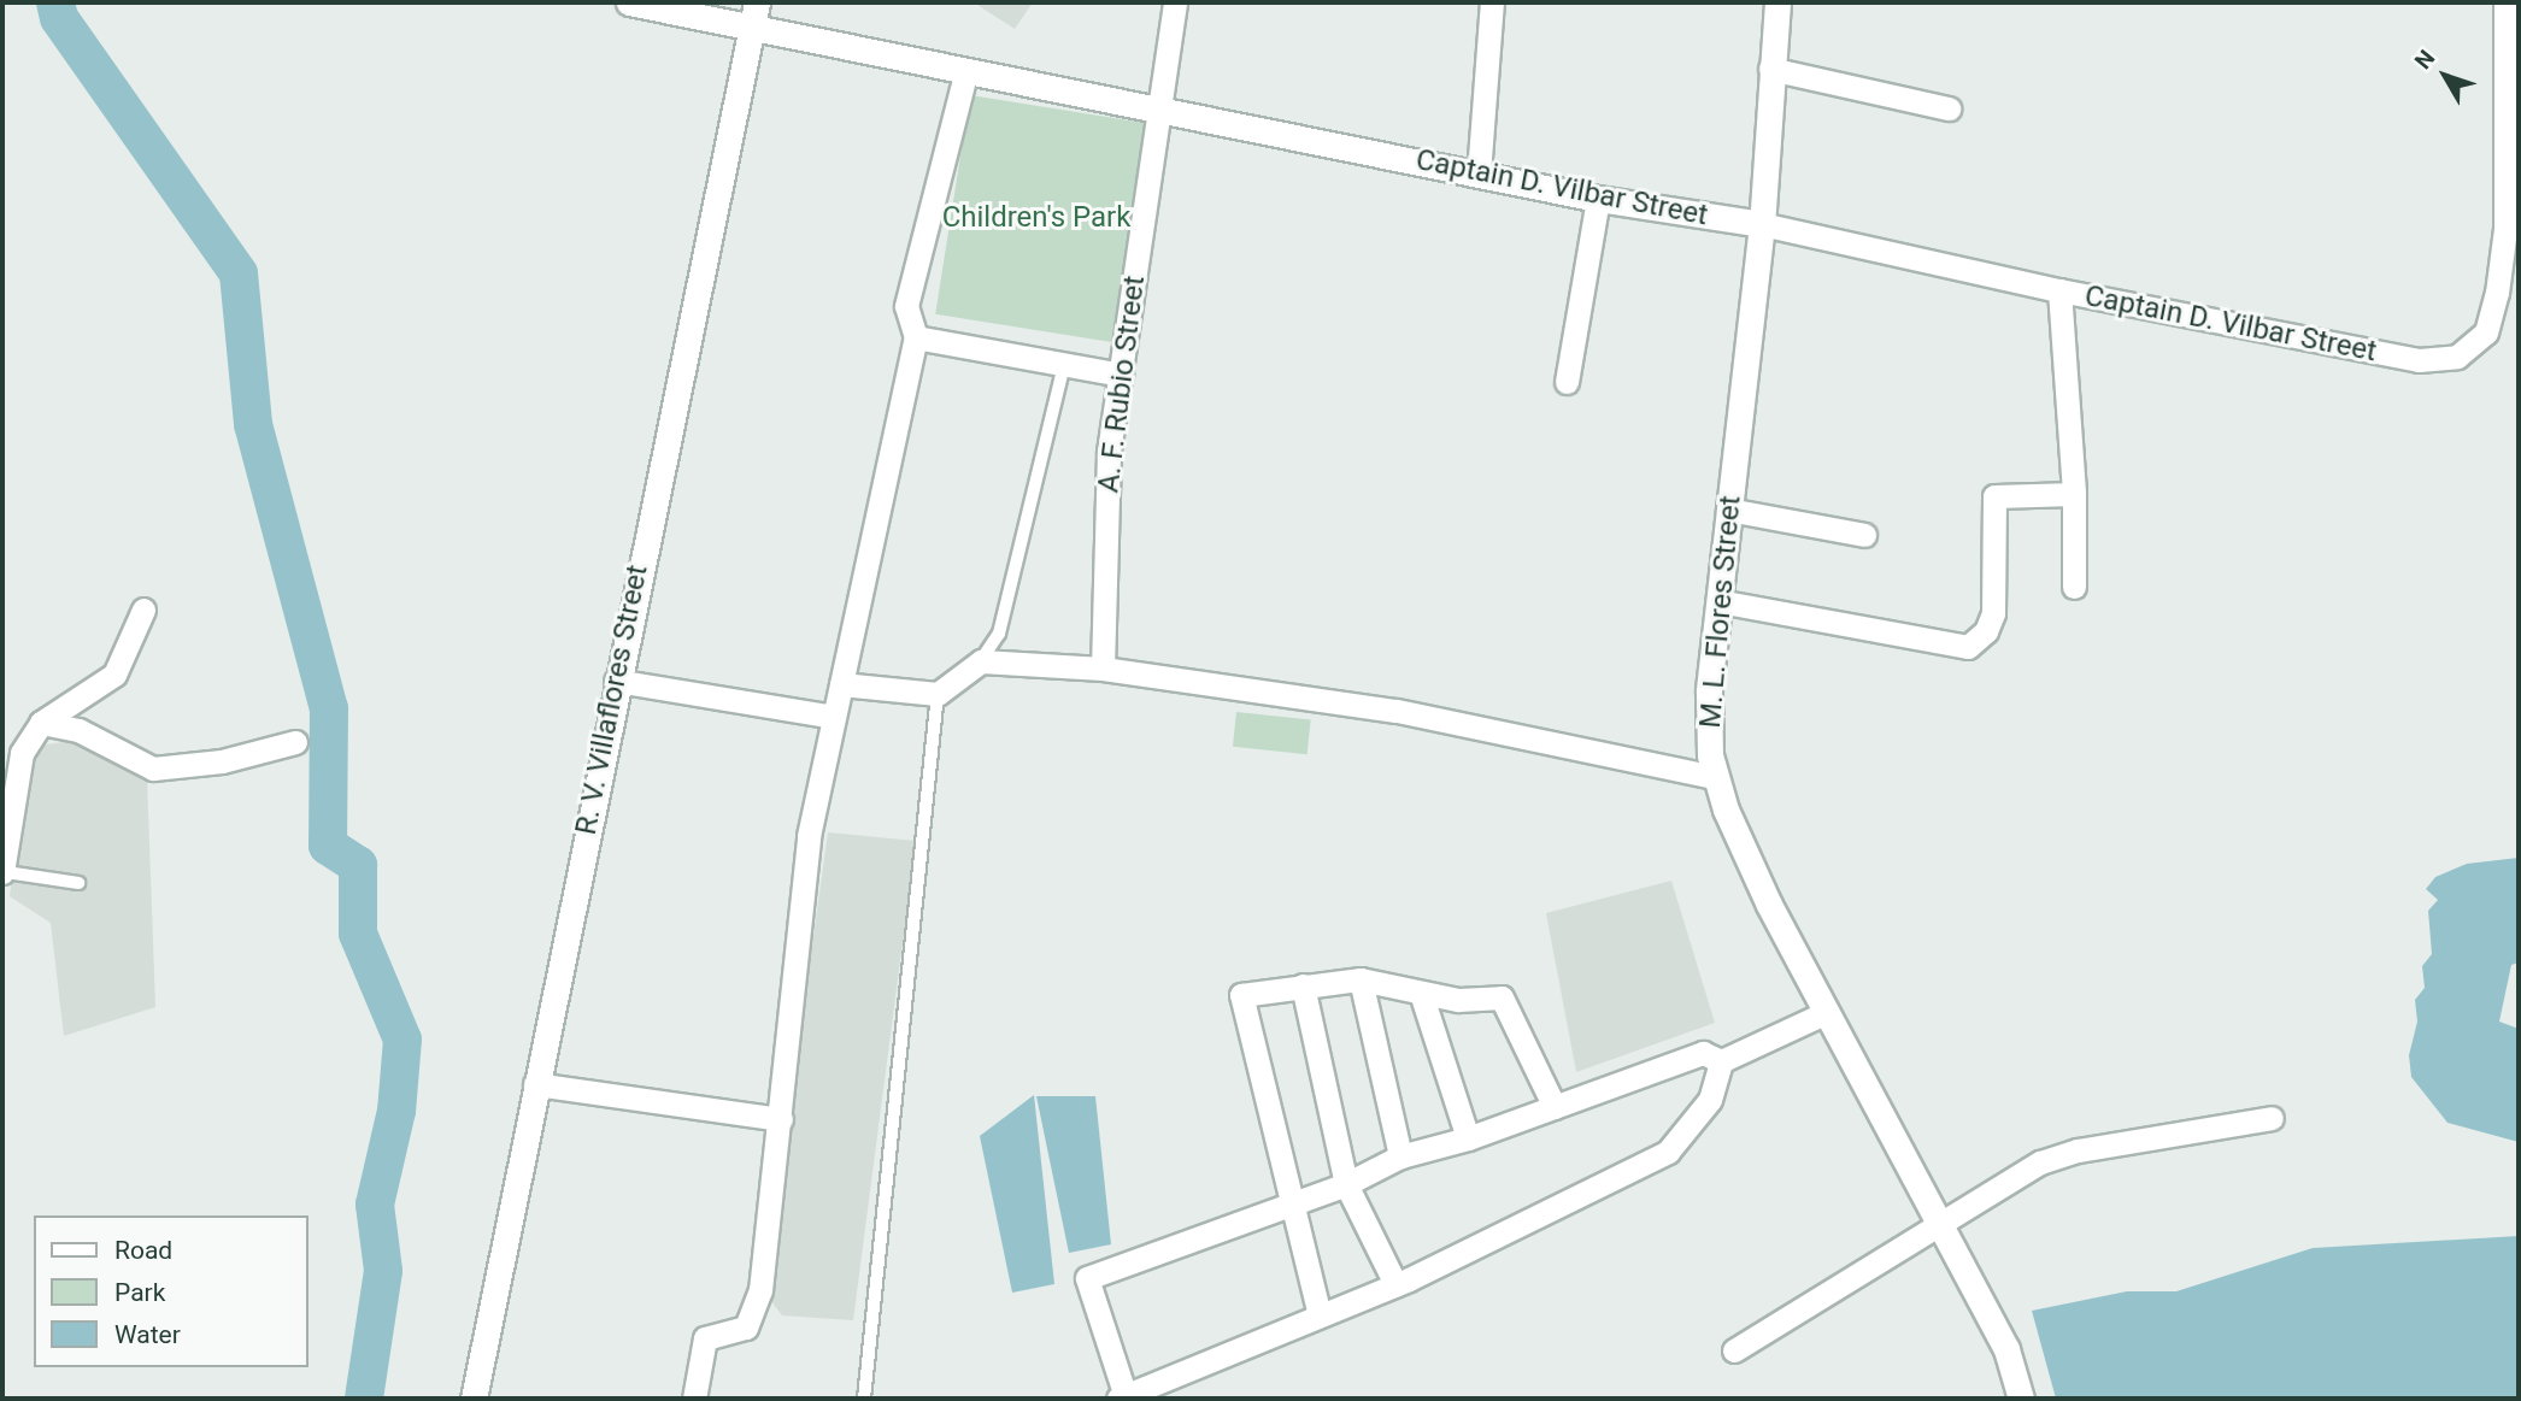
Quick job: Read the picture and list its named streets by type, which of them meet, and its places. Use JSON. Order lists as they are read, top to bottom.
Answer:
{
  "streets": {
    "street": [
      "Captain D. Vilbar Street",
      "A. F. Rubio Street",
      "M. L. Flores Street",
      "R. V. Villaflores Street"
    ]
  },
  "crossings": [
    ["Captain D. Vilbar Street", "A. F. Rubio Street"],
    ["Captain D. Vilbar Street", "M. L. Flores Street"],
    ["Captain D. Vilbar Street", "R. V. Villaflores Street"]
  ],
  "parks": ["Children's Park"],
  "legend": ["Road", "Park", "Water"],
  "north": "top left"
}
